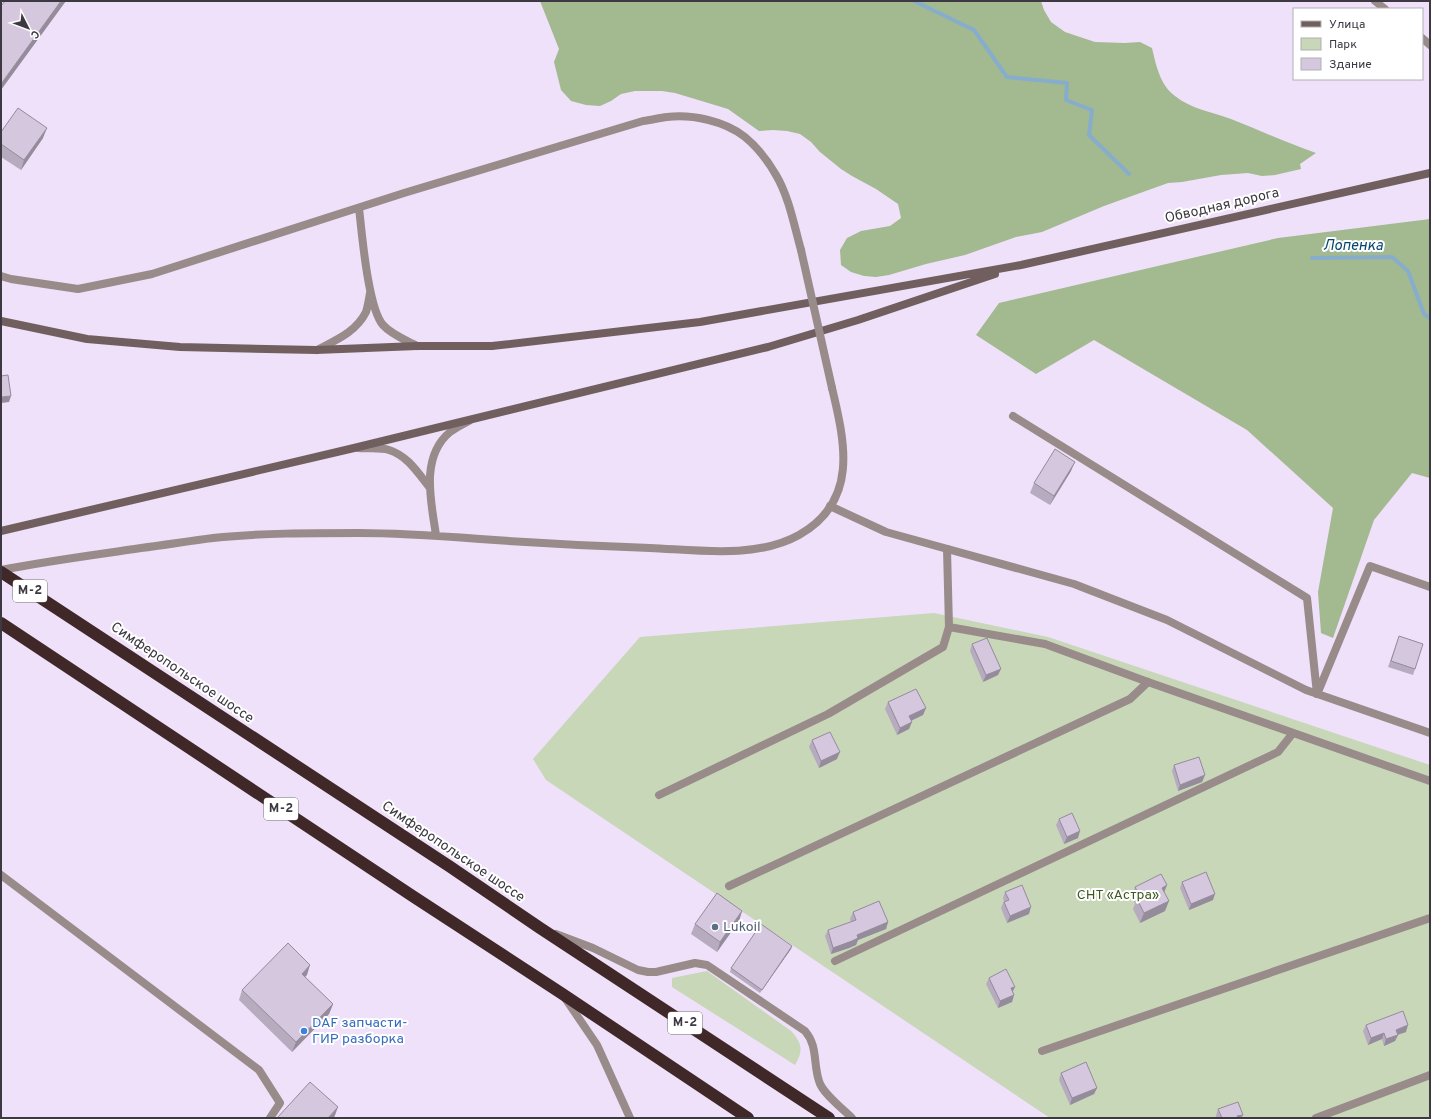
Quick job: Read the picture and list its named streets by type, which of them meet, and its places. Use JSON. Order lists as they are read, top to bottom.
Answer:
{
  "streets": {
    "highway": ["М-2", "Симферопольское шоссе"],
    "main road": ["Обводная дорога"]
  },
  "water": ["Лопенка"],
  "parks": ["СНТ «Астра»"],
  "places": ["Lukoil", "DAF запчасти- ГИР разборка"],
  "legend": ["Улица", "Парк", "Здание"],
  "north": "bottom right"
}
